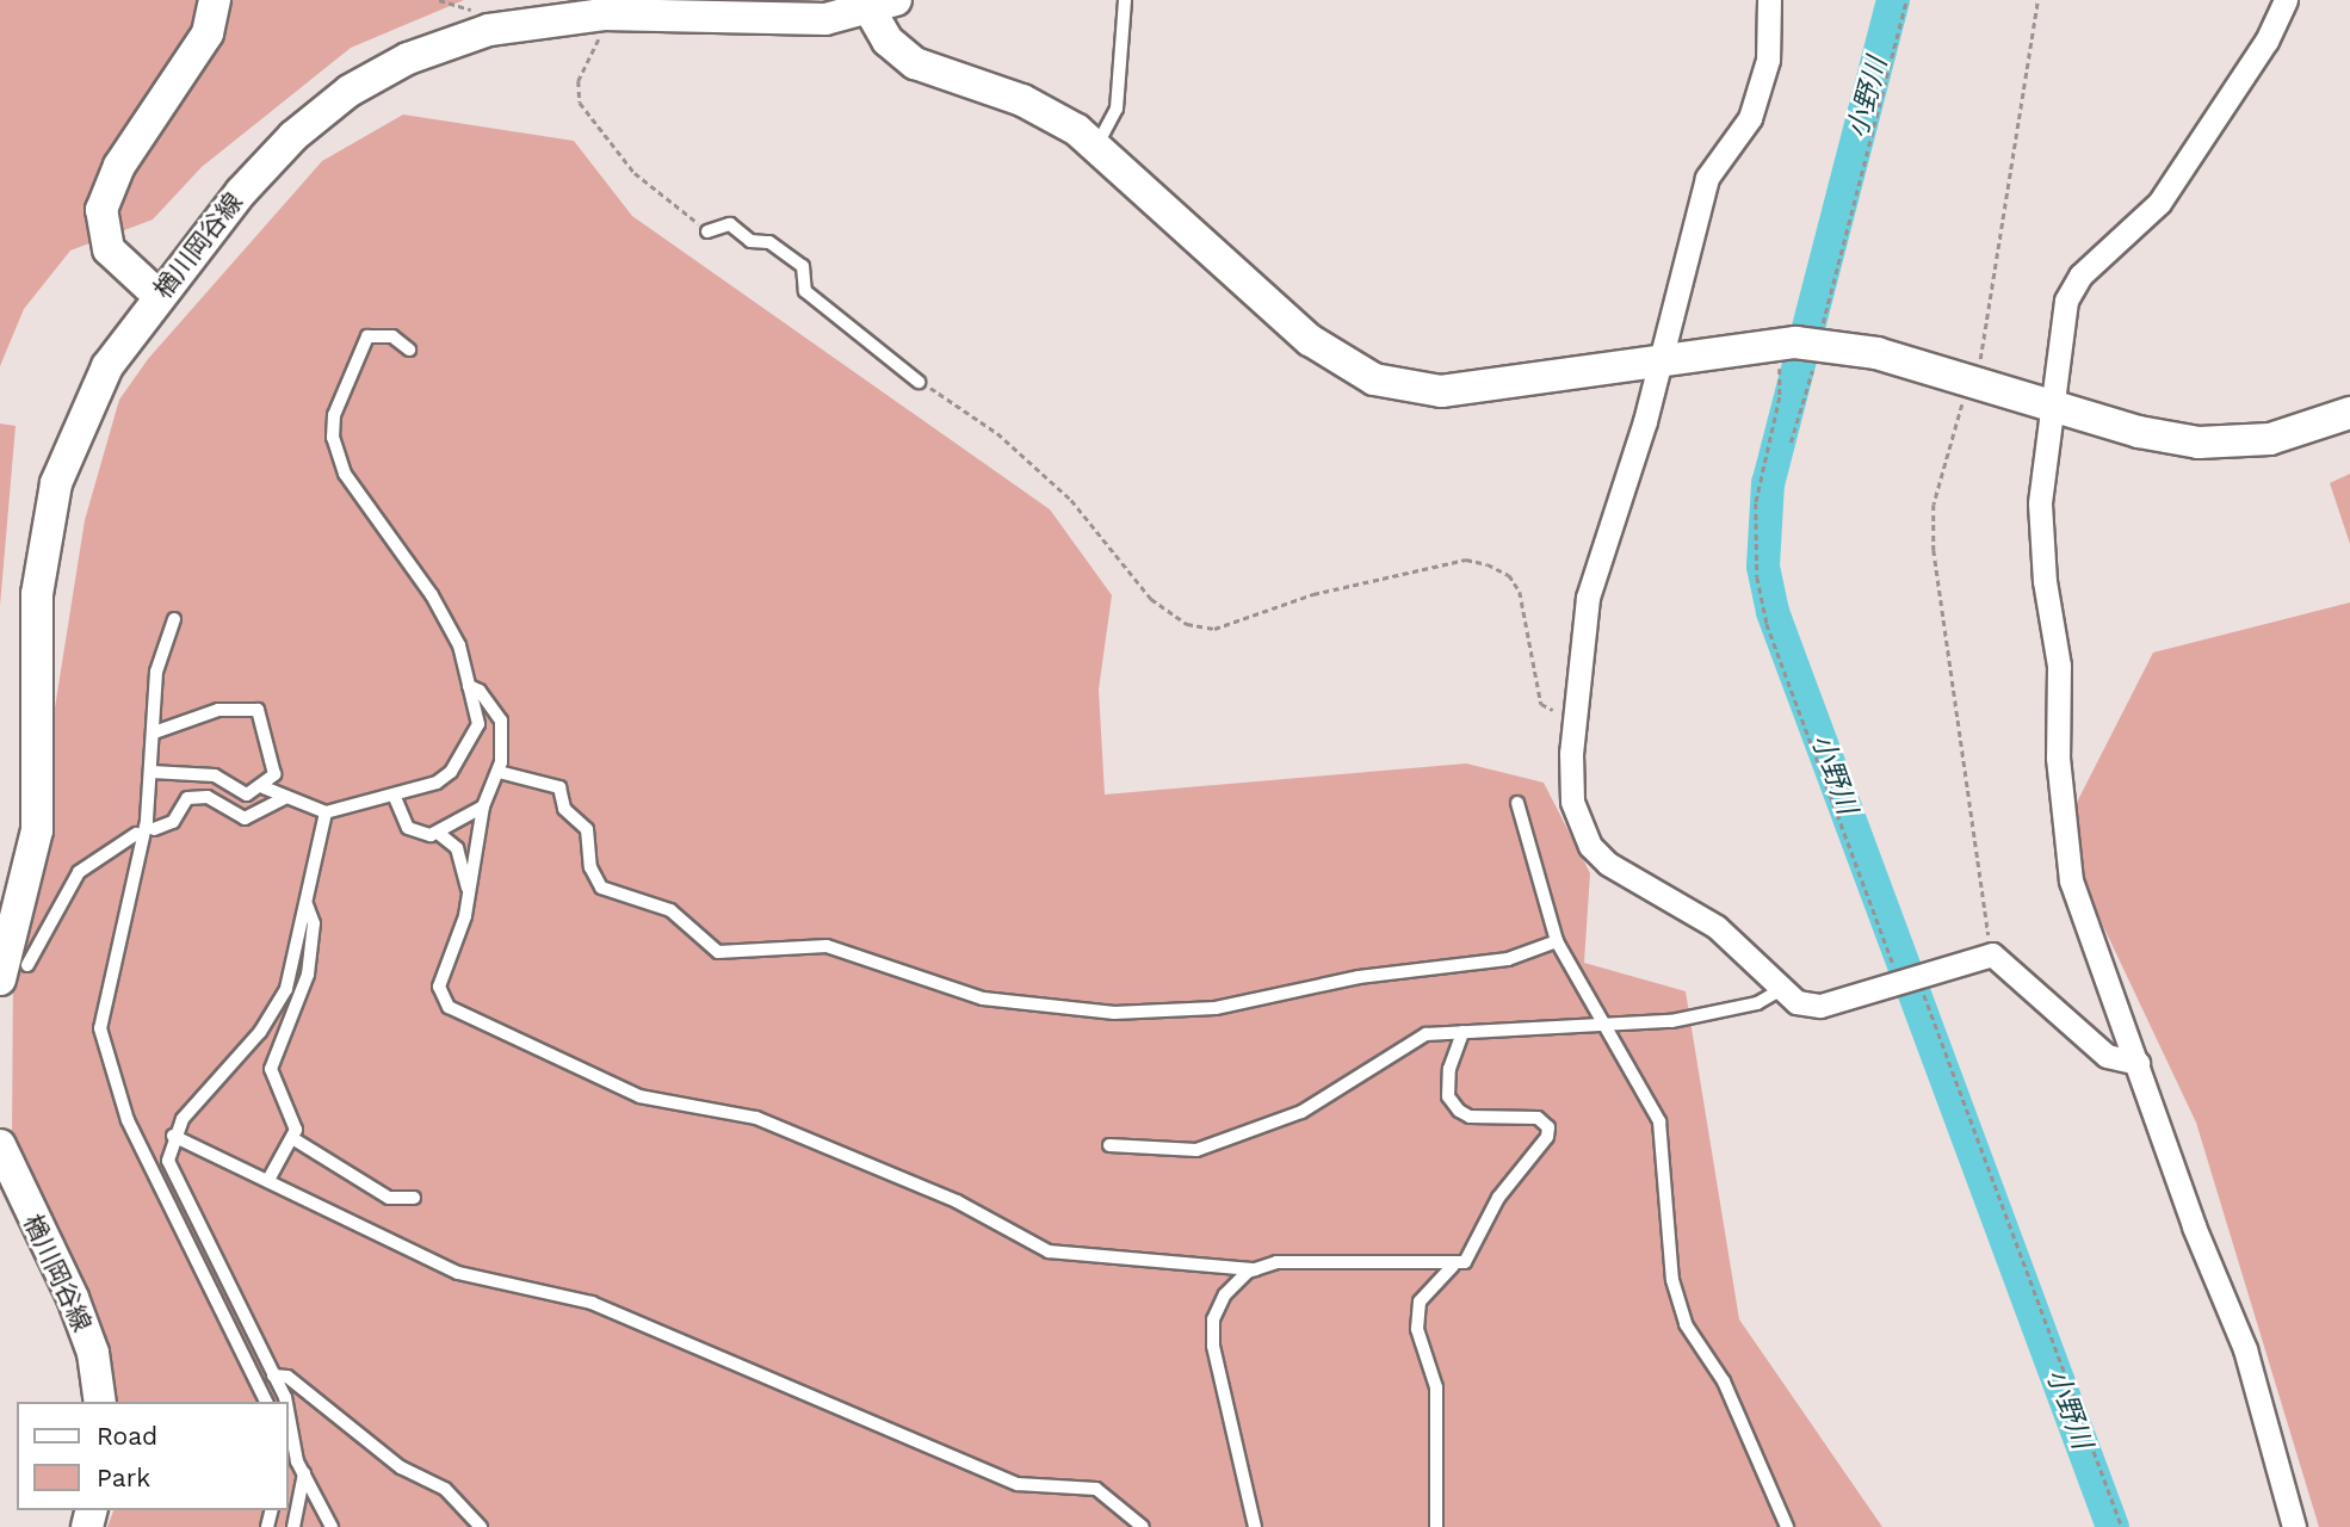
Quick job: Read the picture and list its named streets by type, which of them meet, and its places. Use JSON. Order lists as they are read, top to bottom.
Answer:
{
  "streets": {
    "street": ["楢川岡谷線"]
  },
  "water": ["小野川"],
  "legend": ["Road", "Park"]
}
